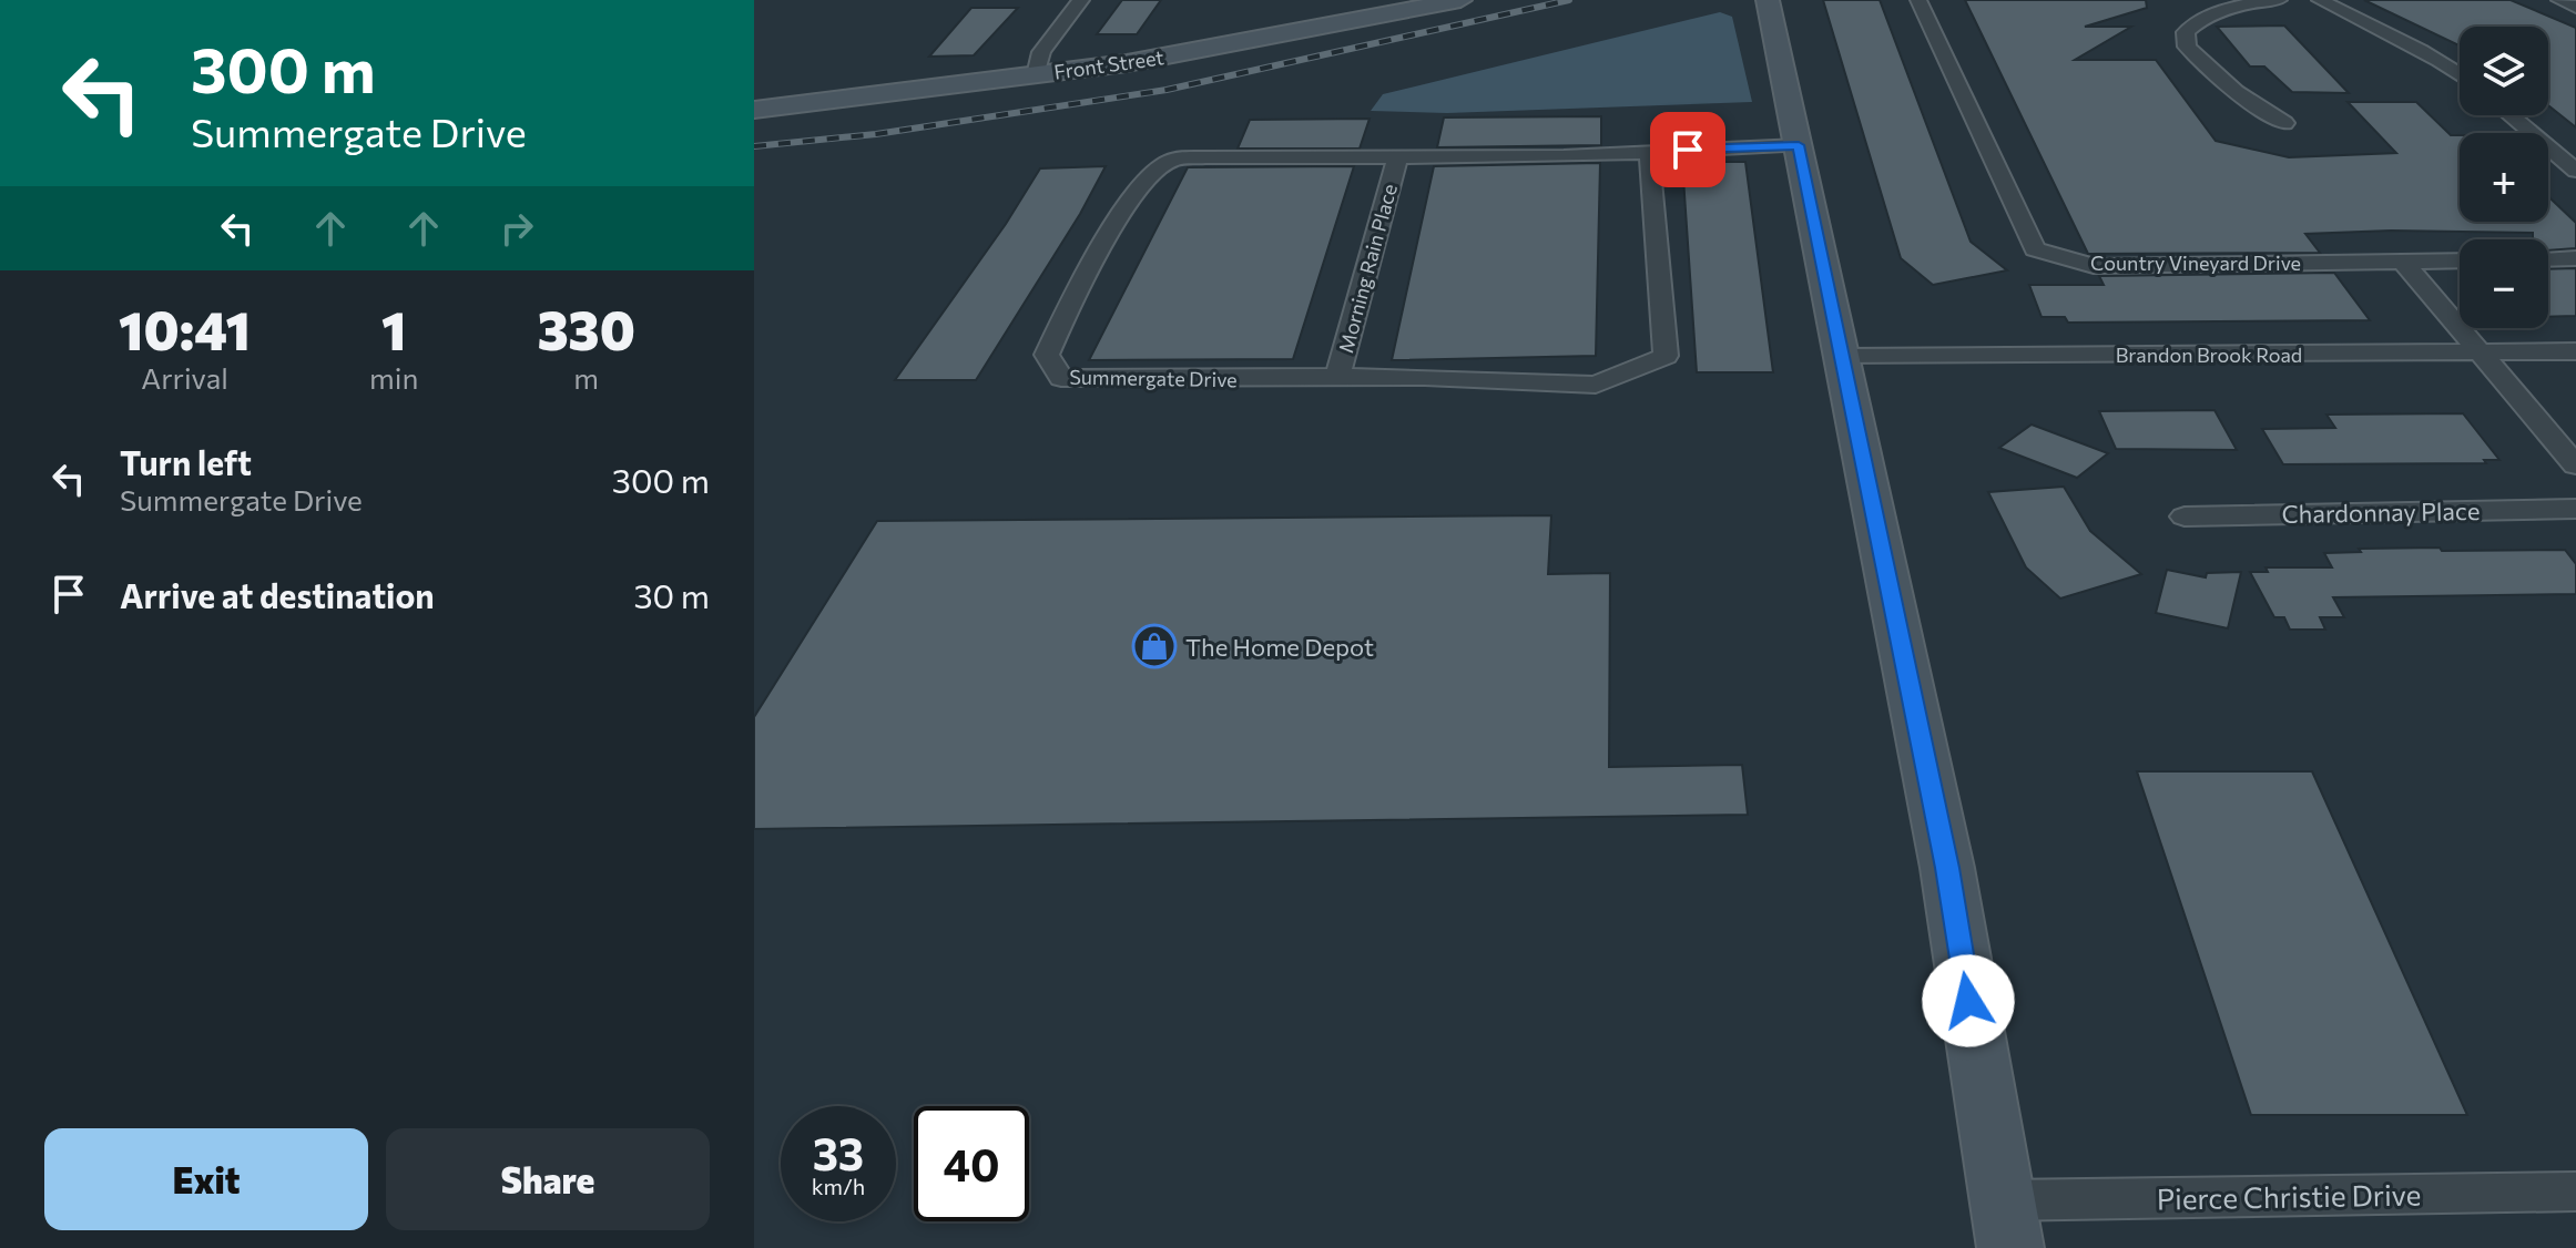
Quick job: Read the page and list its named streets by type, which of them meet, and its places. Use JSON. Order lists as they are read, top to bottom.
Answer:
{
  "streets": {
    "street": [
      "Front Street",
      "Country Vineyard Drive",
      "Morning Rain Place",
      "Brandon Brook Road",
      "Summergate Drive",
      "Chardonnay Place",
      "Pierce Christie Drive"
    ]
  },
  "crossings": [
    ["Morning Rain Place", "Summergate Drive"]
  ],
  "places": {
    "shop": ["The Home Depot"]
  },
  "page": {
    "turn": ["300 m", "Summergate Drive"],
    "map_buttons": ["+", "−"],
    "eta": [
      "10:41",
      "Arrival",
      "1",
      "min",
      "330",
      "m"
    ],
    "list": [
      {
        "name": "Turn left",
        "note": "Summergate Drive",
        "value": "300 m"
      },
      {
        "name": "Arrive at destination",
        "value": "30 m"
      }
    ],
    "speed": "33 km/h",
    "limit": "40",
    "buttons": ["Exit", "Share"]
  }
}
